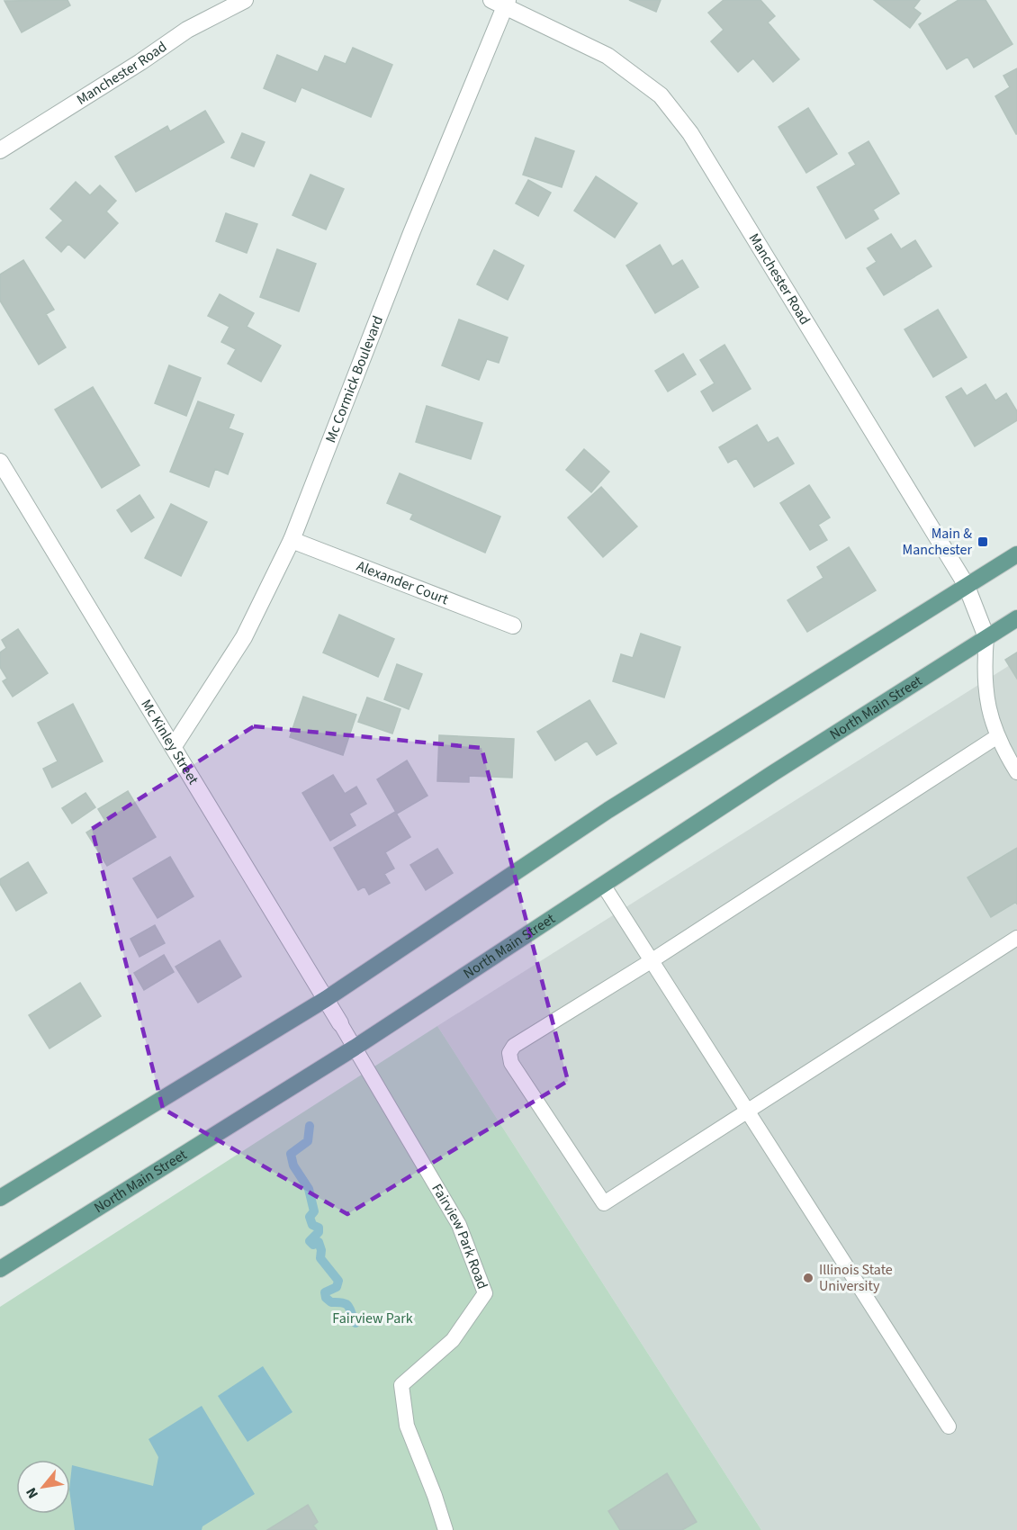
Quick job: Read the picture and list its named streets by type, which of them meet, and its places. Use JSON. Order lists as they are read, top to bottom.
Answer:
{
  "streets": {
    "main road": ["North Main Street"],
    "street": [
      "Manchester Road",
      "Mc Cormick Boulevard",
      "Alexander Court",
      "Mc Kinley Street"
    ],
    "lane": ["Fairview Park Road"]
  },
  "crossings": [
    ["Manchester Road", "Mc Cormick Boulevard"],
    ["Manchester Road", "North Main Street"],
    ["Mc Cormick Boulevard", "Alexander Court"],
    ["Mc Cormick Boulevard", "Mc Kinley Street"],
    ["North Main Street", "Fairview Park Road"],
    ["Mc Kinley Street", "Fairview Park Road"]
  ],
  "parks": ["Fairview Park"],
  "places": {
    "transit": ["Main & Manchester"],
    "other": ["Illinois State University"]
  },
  "north": "bottom left"
}
